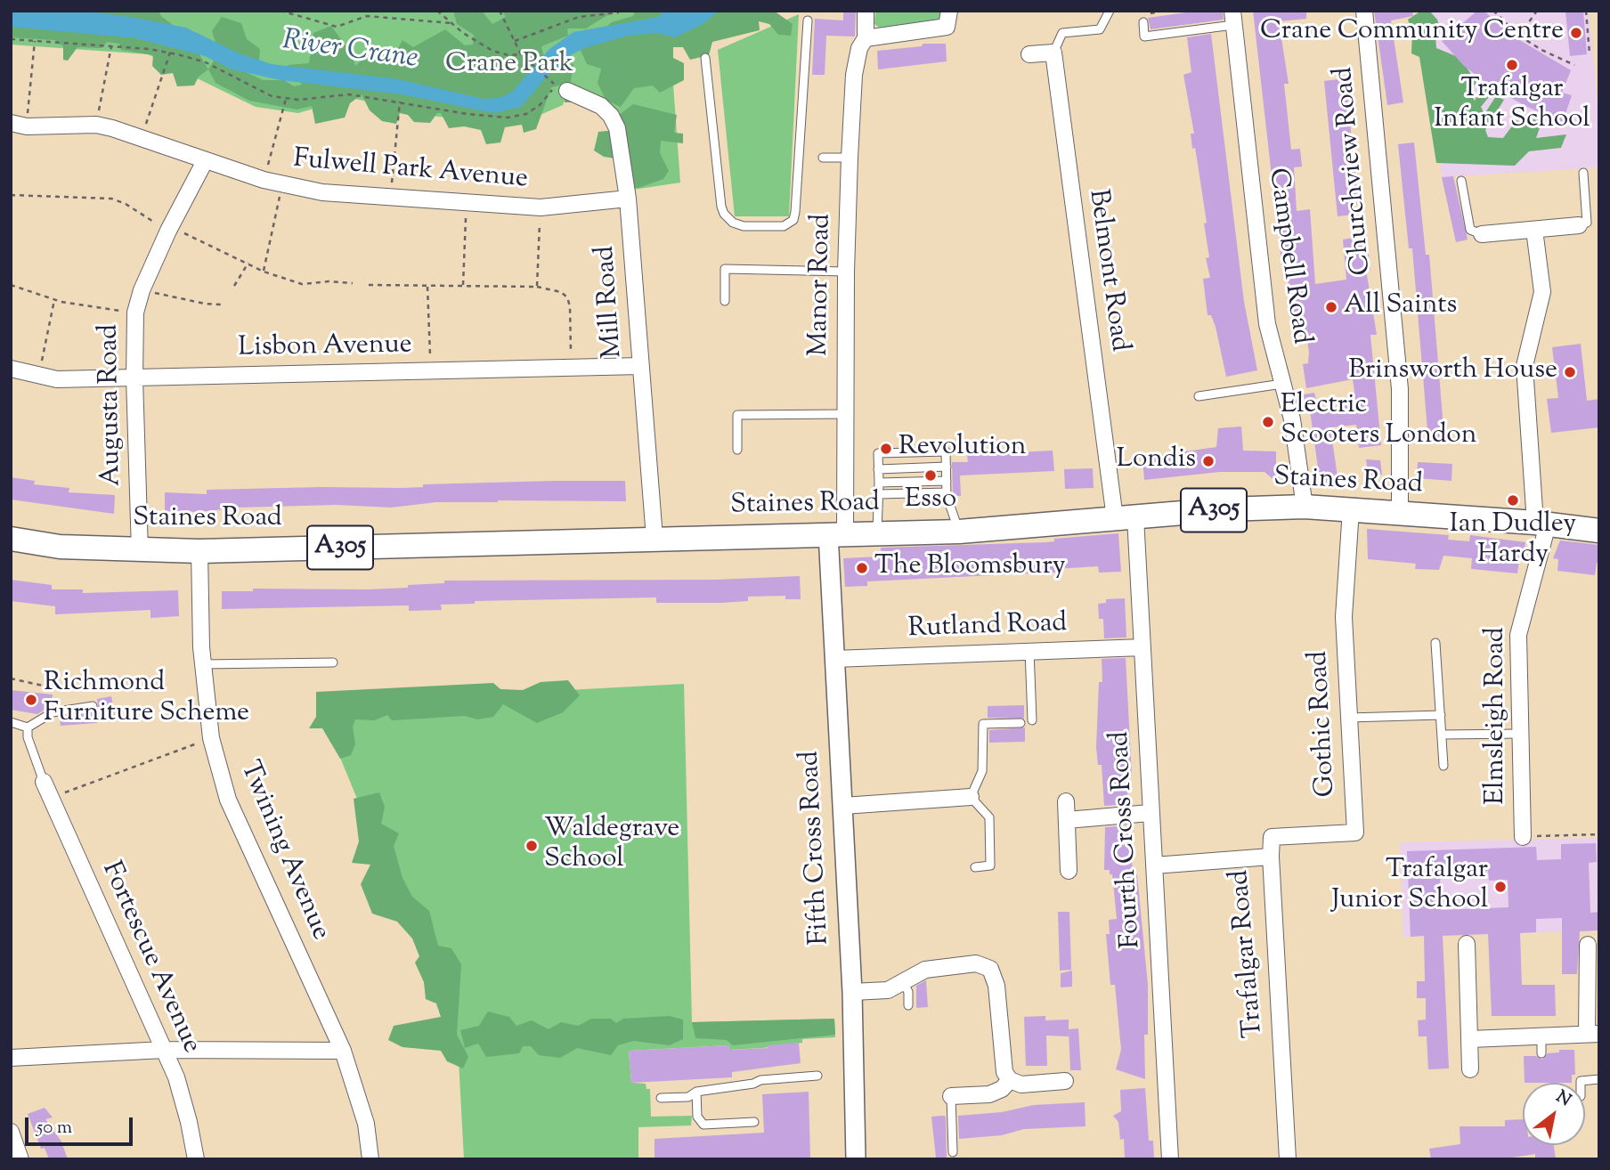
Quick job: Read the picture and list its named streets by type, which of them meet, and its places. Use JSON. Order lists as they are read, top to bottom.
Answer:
{
  "streets": {
    "main road": ["Staines Road", "A305"],
    "street": [
      "Fulwell Park Avenue",
      "Churchview Road",
      "Campbell Road",
      "Belmont Road",
      "Manor Road",
      "Mill Road",
      "Lisbon Avenue",
      "Augusta Road",
      "Rutland Road",
      "Elmsleigh Road",
      "Gothic Road",
      "Fourth Cross Road",
      "Fifth Cross Road",
      "Twining Avenue",
      "Trafalgar Road",
      "Fortescue Avenue"
    ]
  },
  "crossings": [
    ["Fulwell Park Avenue", "Mill Road"],
    ["Fulwell Park Avenue", "Augusta Road"],
    ["Churchview Road", "Staines Road"],
    ["Campbell Road", "Staines Road"],
    ["Belmont Road", "Staines Road"],
    ["Belmont Road", "Fourth Cross Road"],
    ["Manor Road", "Staines Road"],
    ["Manor Road", "Fifth Cross Road"],
    ["Mill Road", "Lisbon Avenue"],
    ["Mill Road", "Staines Road"],
    ["Lisbon Avenue", "Augusta Road"],
    ["Augusta Road", "Staines Road"],
    ["Staines Road", "Elmsleigh Road"],
    ["Staines Road", "Gothic Road"],
    ["Staines Road", "Fourth Cross Road"],
    ["Staines Road", "Fifth Cross Road"],
    ["Staines Road", "Twining Avenue"],
    ["Rutland Road", "Fourth Cross Road"],
    ["Rutland Road", "Fifth Cross Road"],
    ["Gothic Road", "Trafalgar Road"],
    ["Fourth Cross Road", "Trafalgar Road"]
  ],
  "water": ["River Crane"],
  "parks": ["Crane Park"],
  "places": [
    "Crane Community Centre",
    "Trafalgar Infant School",
    "All Saints",
    "Brinsworth House",
    "Electric Scooters London",
    "Revolution",
    "Londis",
    "Esso",
    "Ian Dudley Hardy",
    "The Bloomsbury",
    "Richmond Furniture Scheme",
    "Waldegrave School",
    "Trafalgar Junior School"
  ],
  "scale_bar": "50 m",
  "north": "top right"
}
